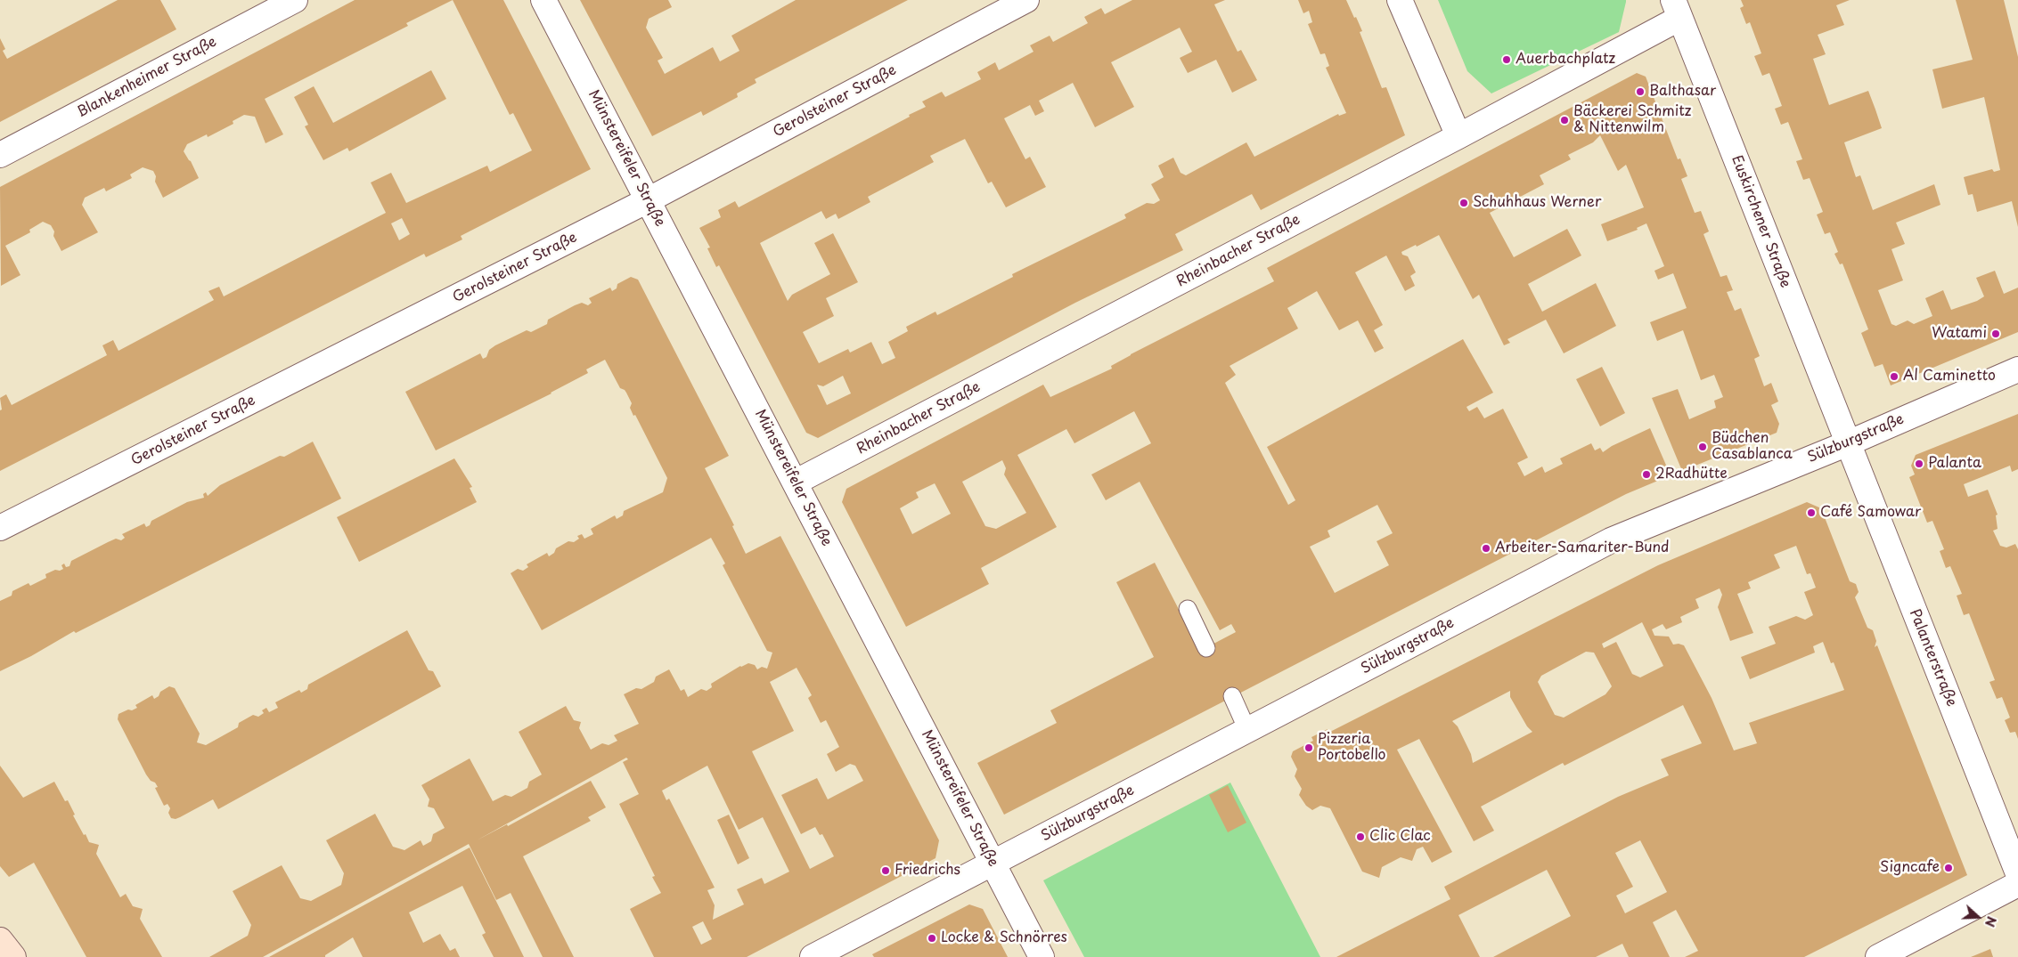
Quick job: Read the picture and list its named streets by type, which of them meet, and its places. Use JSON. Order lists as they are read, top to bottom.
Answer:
{
  "streets": {
    "street": [
      "Blankenheimer Straße",
      "Gerolsteiner Straße",
      "Münstereifeler Straße",
      "Euskirchener Straße",
      "Rheinbacher Straße",
      "Sülzburgstraße",
      "Palanterstraße"
    ]
  },
  "crossings": [
    ["Gerolsteiner Straße", "Münstereifeler Straße"],
    ["Münstereifeler Straße", "Rheinbacher Straße"],
    ["Münstereifeler Straße", "Sülzburgstraße"],
    ["Euskirchener Straße", "Rheinbacher Straße"],
    ["Euskirchener Straße", "Sülzburgstraße"],
    ["Euskirchener Straße", "Palanterstraße"],
    ["Sülzburgstraße", "Palanterstraße"]
  ],
  "places": [
    "Auerbachplatz",
    "Balthasar",
    "Bäckerei Schmitz & Nittenwilm",
    "Schuhhaus Werner",
    "Watami",
    "Al Caminetto",
    "Büdchen Casablanca",
    "Palanta",
    "2Radhütte",
    "Café Samowar",
    "Arbeiter-Samariter-Bund",
    "Pizzeria Portobello",
    "Clic Clac",
    "Signcafe",
    "Friedrichs",
    "Locke & Schnörres"
  ],
  "north": "right"
}
